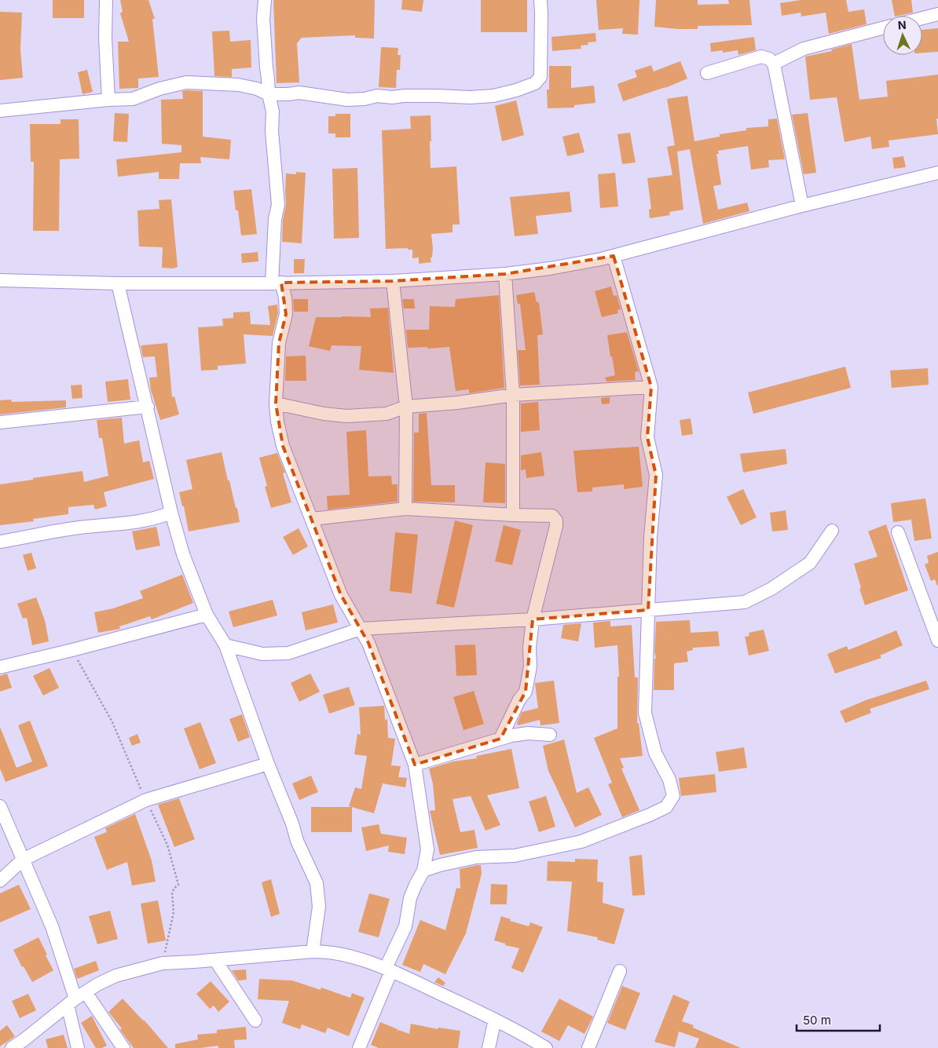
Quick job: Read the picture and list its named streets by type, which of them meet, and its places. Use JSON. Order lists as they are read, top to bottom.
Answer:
{
  "scale_bar": "50 m",
  "north": "top"
}
